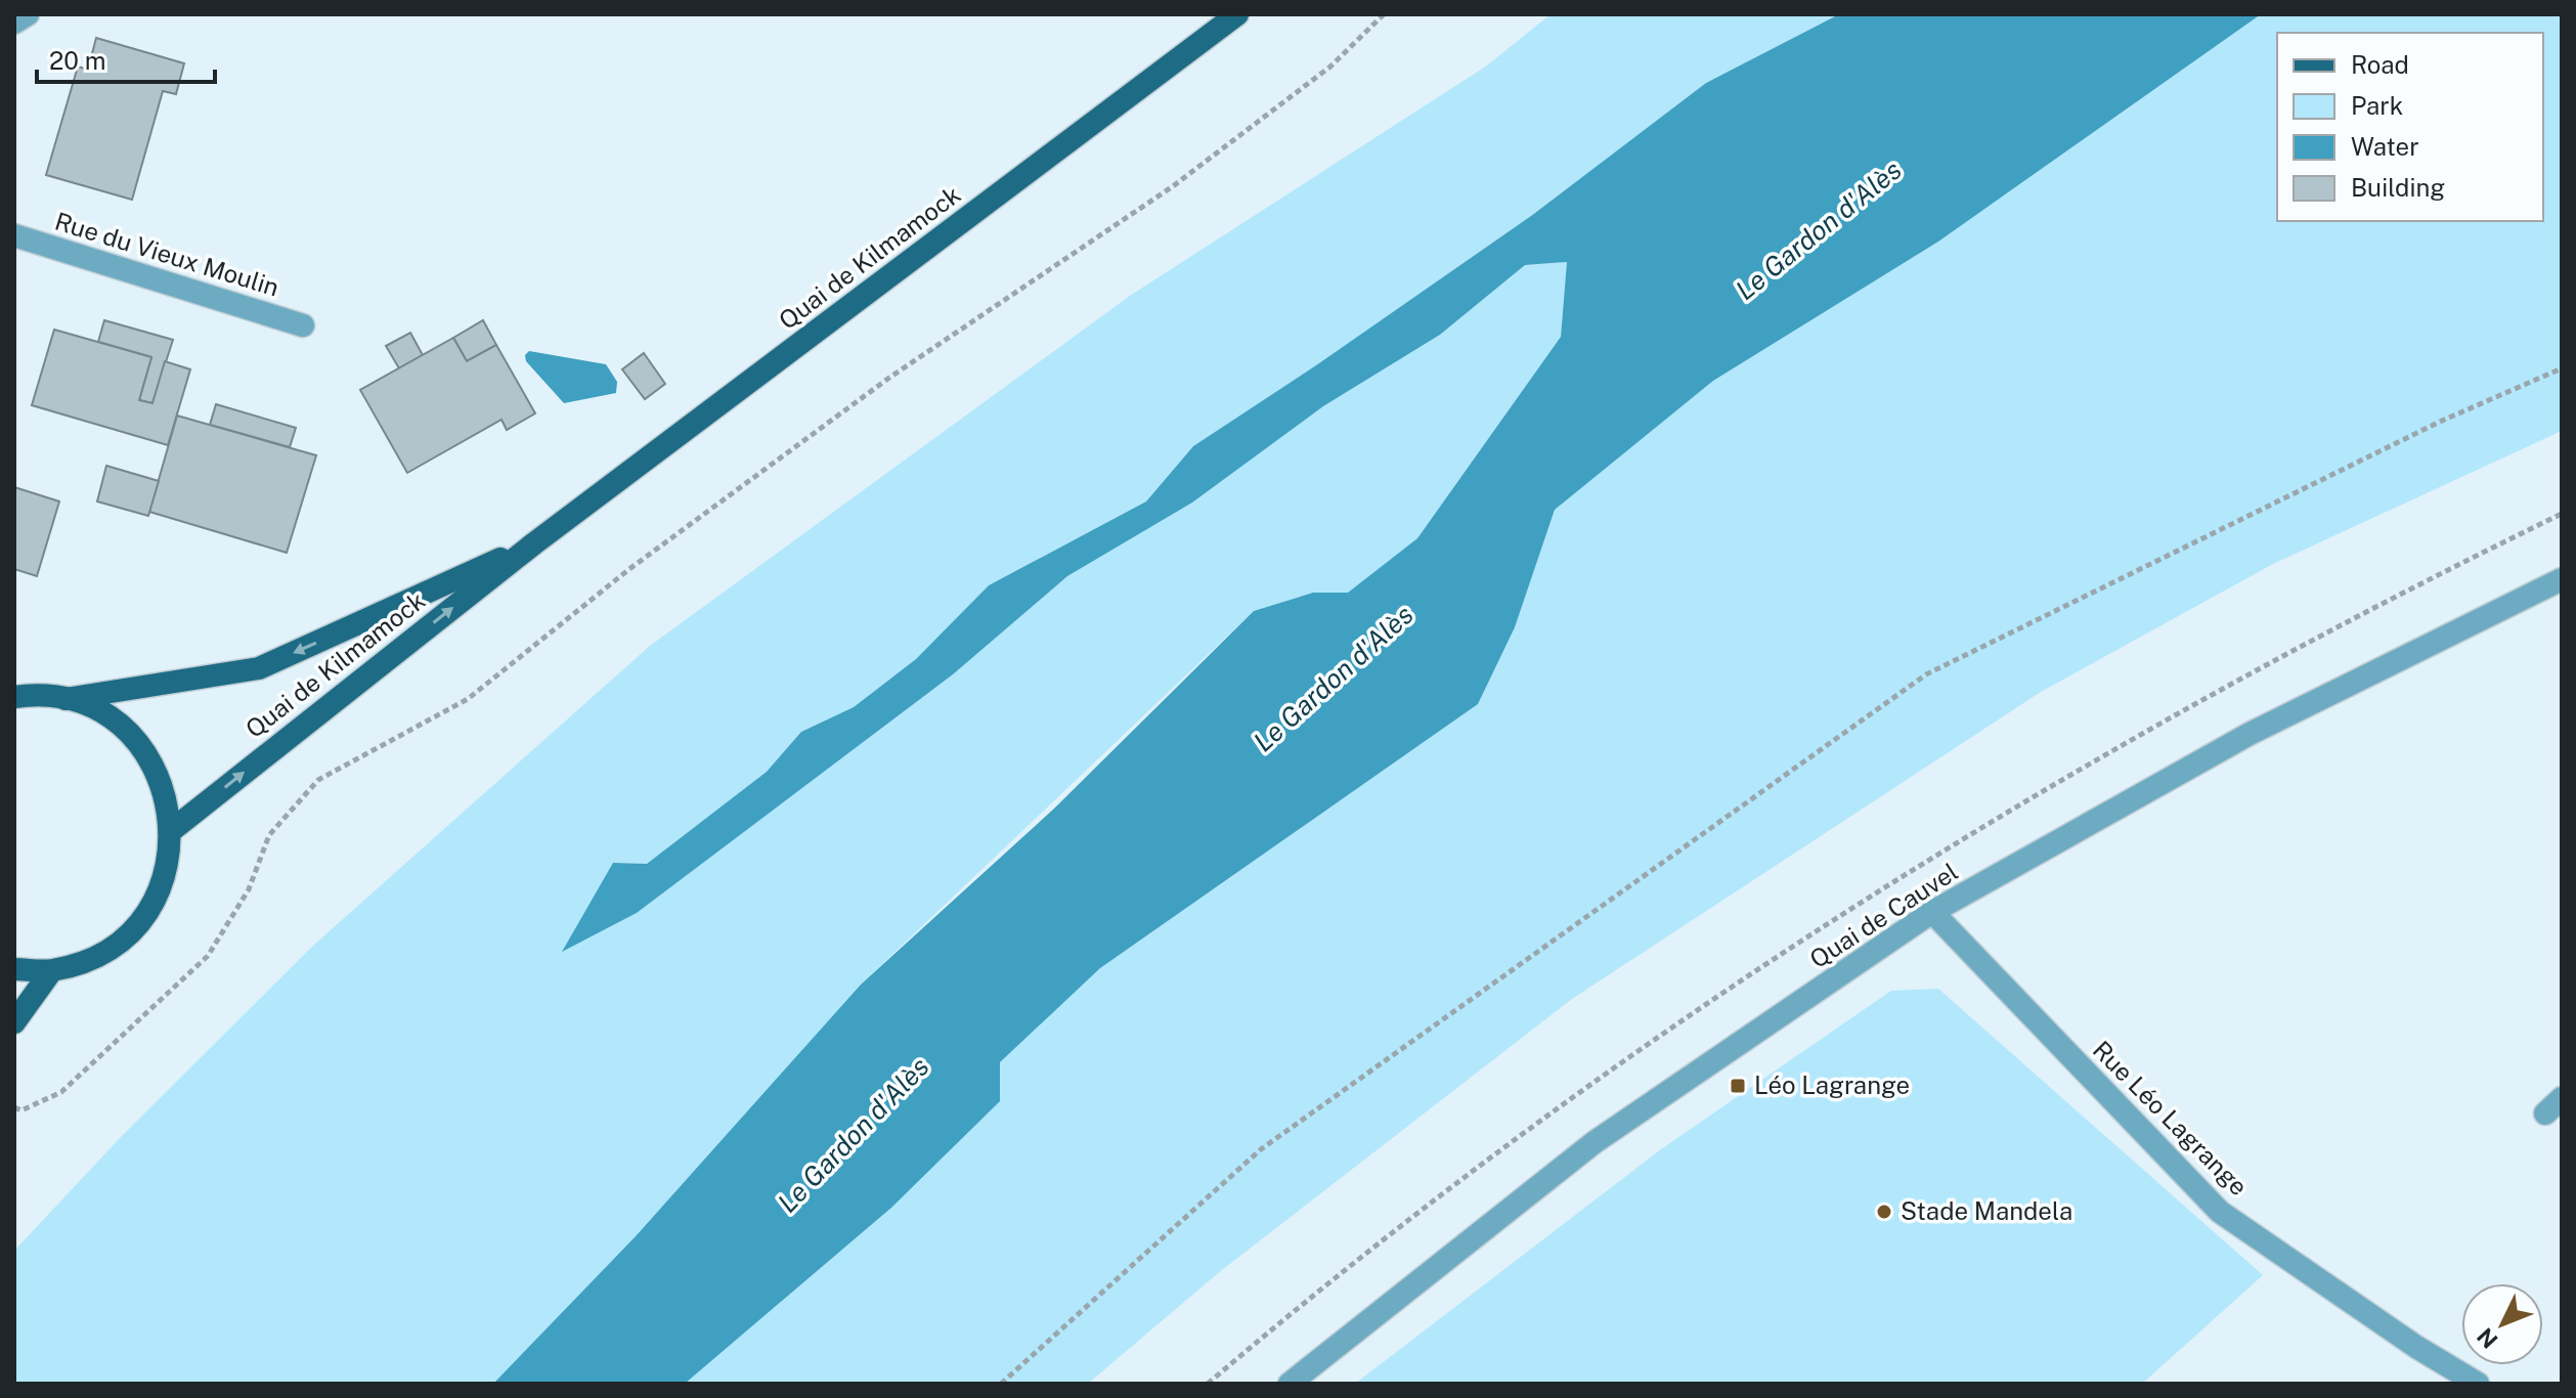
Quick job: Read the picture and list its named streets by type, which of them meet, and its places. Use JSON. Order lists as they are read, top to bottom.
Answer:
{
  "streets": {
    "main road": ["Quai de Kilmamock"],
    "street": ["Rue du Vieux Moulin", "Quai de Cauvel", "Rue Léo Lagrange"]
  },
  "crossings": [
    ["Quai de Cauvel", "Rue Léo Lagrange"]
  ],
  "water": ["Le Gardon d'Alès"],
  "places": {
    "transit": ["Léo Lagrange"],
    "other": ["Stade Mandela"]
  },
  "legend": [
    "Road",
    "Park",
    "Water",
    "Building"
  ],
  "scale_bar": "20 m",
  "north": "bottom left"
}
